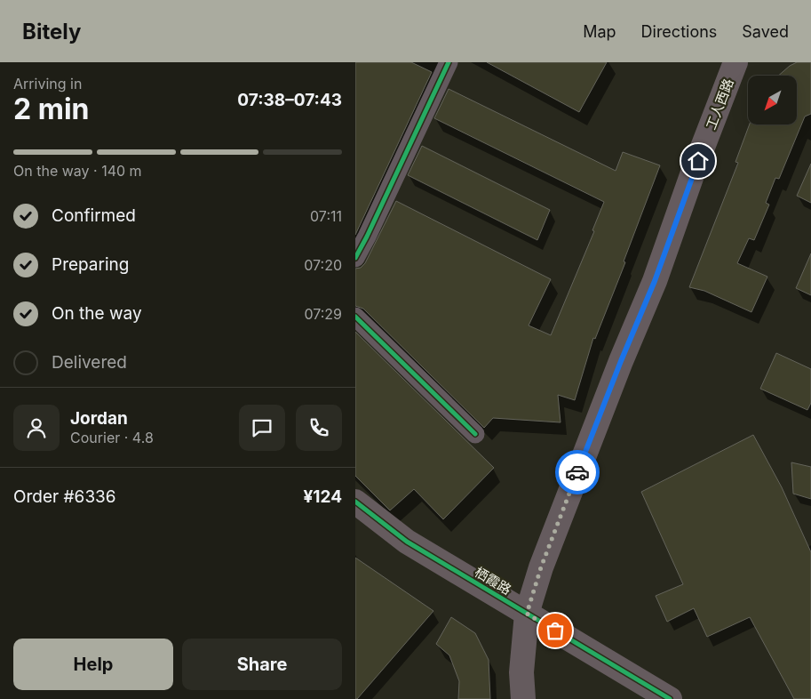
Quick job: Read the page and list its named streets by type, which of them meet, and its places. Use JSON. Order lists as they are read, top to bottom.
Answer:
{
  "streets": {
    "main road": ["工人西路", "栖霞路"]
  },
  "crossings": [
    ["工人西路", "栖霞路"]
  ],
  "north": "bottom left",
  "page": {
    "header": "Bitely",
    "nav": ["Map", "Directions", "Saved"],
    "heading": ["2 min", "Arriving in", "07:38–07:43"],
    "panel": [
      "Jordan",
      "Courier · 4.8",
      "Order #6336",
      "¥124"
    ],
    "bar": "On the way · 140 m",
    "list": [
      ["Confirmed", "07:11"],
      ["Preparing", "07:20"],
      ["On the way", "07:29"],
      "Delivered"
    ],
    "buttons": ["Help", "Share"]
  }
}
